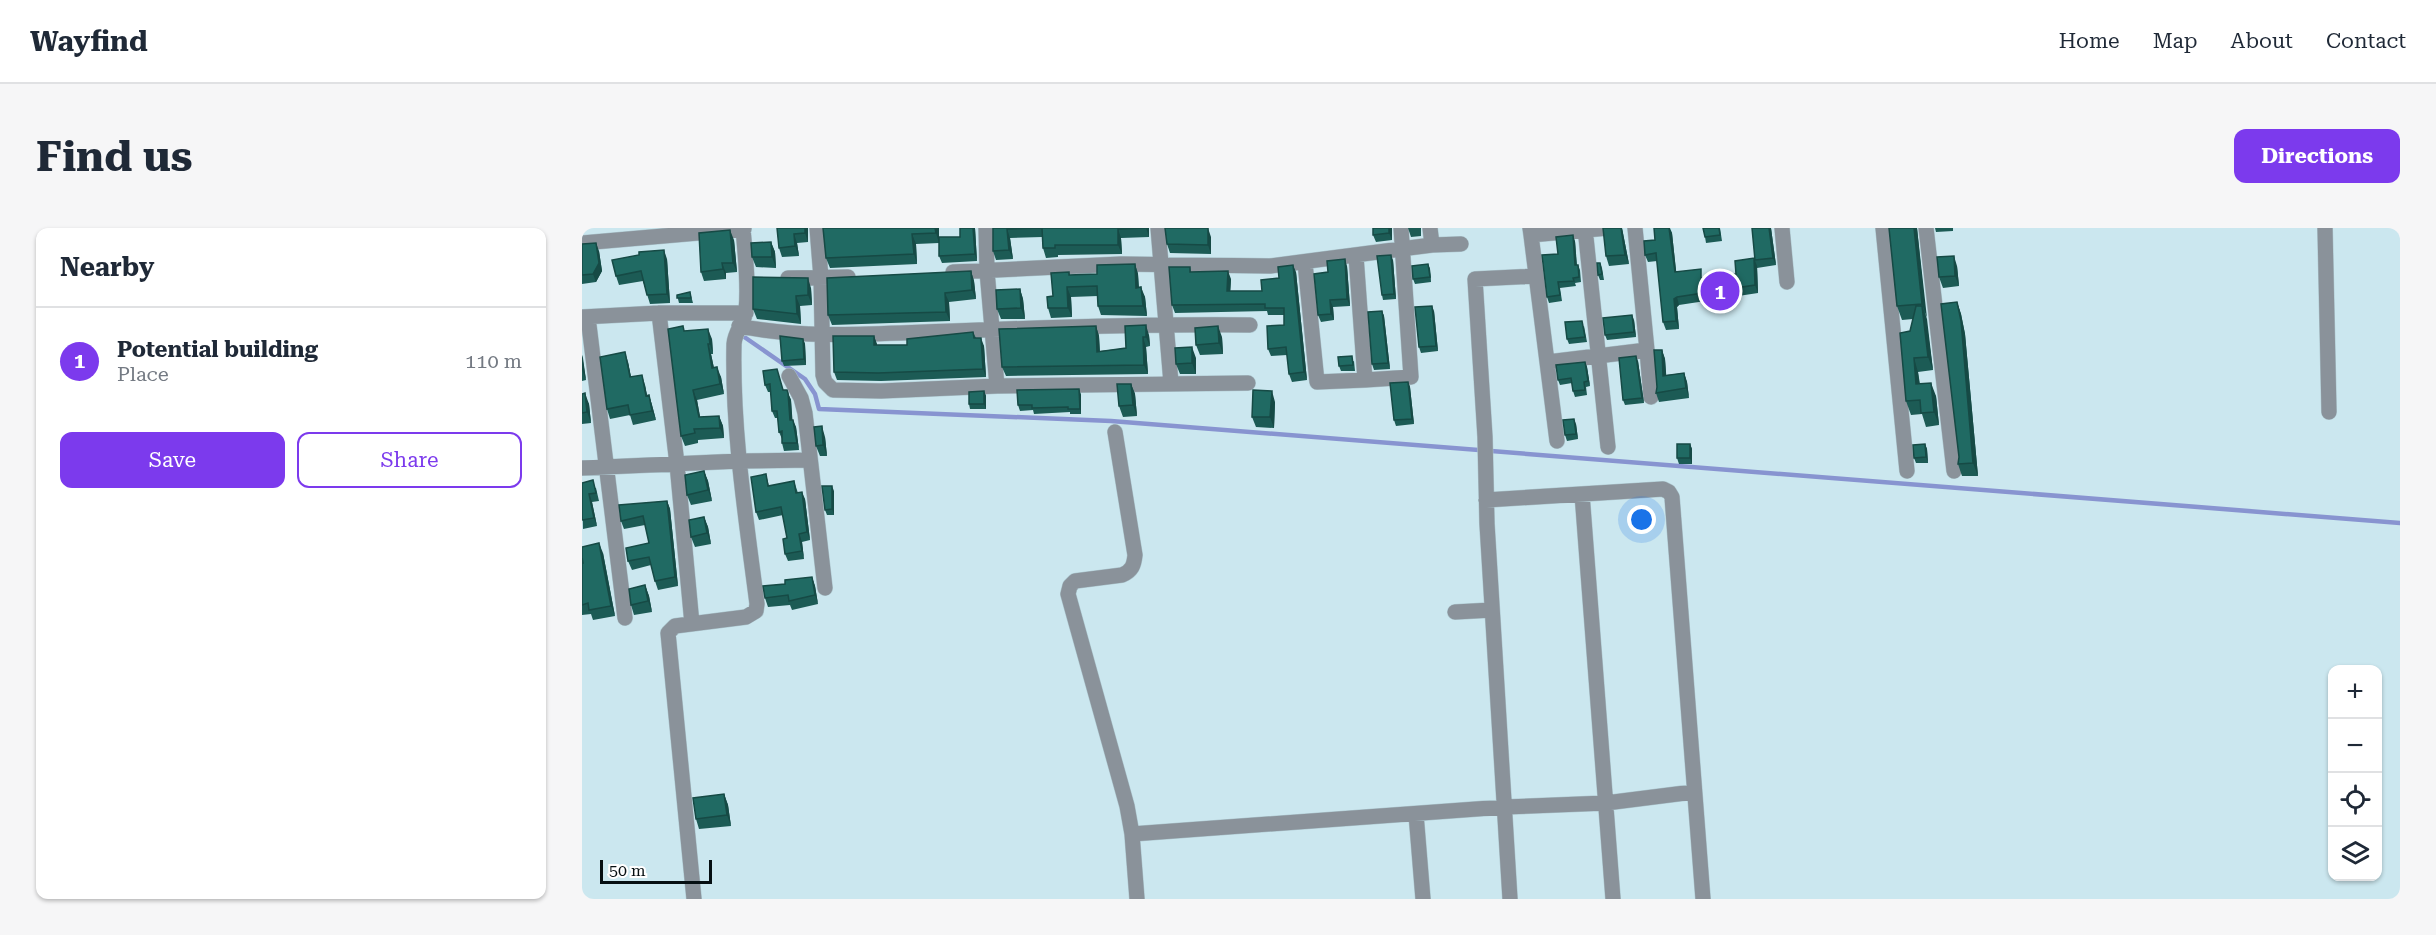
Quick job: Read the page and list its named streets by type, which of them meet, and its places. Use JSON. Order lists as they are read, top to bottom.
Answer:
{
  "scale_bar": "50 m",
  "page": {
    "header": "Wayfind",
    "nav": [
      "Home",
      "Map",
      "About",
      "Contact"
    ],
    "buttons": [
      "Directions",
      ["Save", "Share"]
    ],
    "title": "Find us",
    "heading": "Nearby",
    "pins": "1",
    "list": [
      {
        "mark": "1",
        "name": "Potential building",
        "note": "Place",
        "value": "110 m"
      }
    ],
    "map_buttons": ["+", "−"],
    "scale": "50 m"
  }
}
